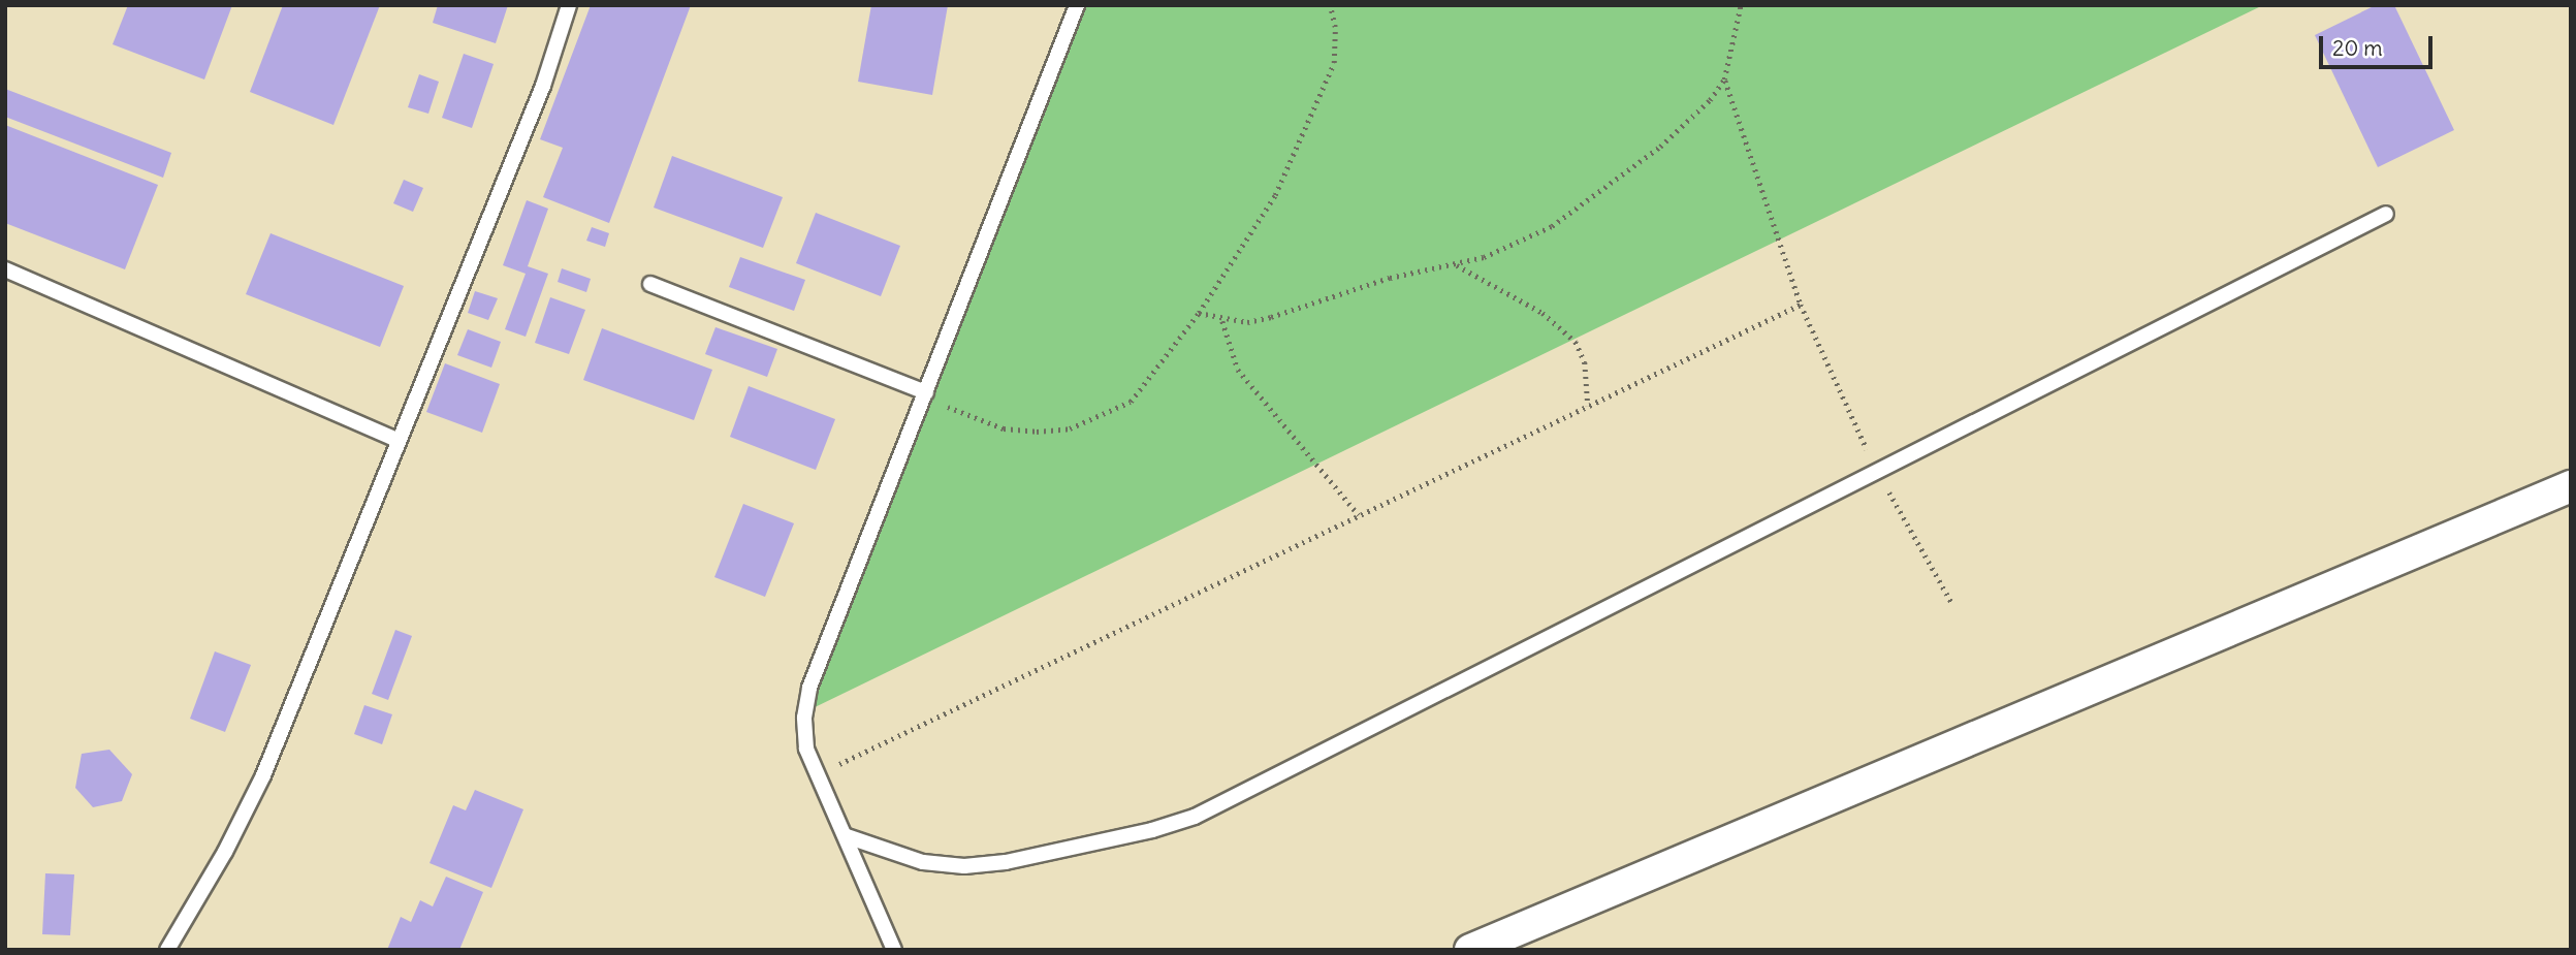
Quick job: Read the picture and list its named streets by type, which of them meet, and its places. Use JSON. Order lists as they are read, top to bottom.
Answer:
{
  "scale_bar": "20 m"
}
